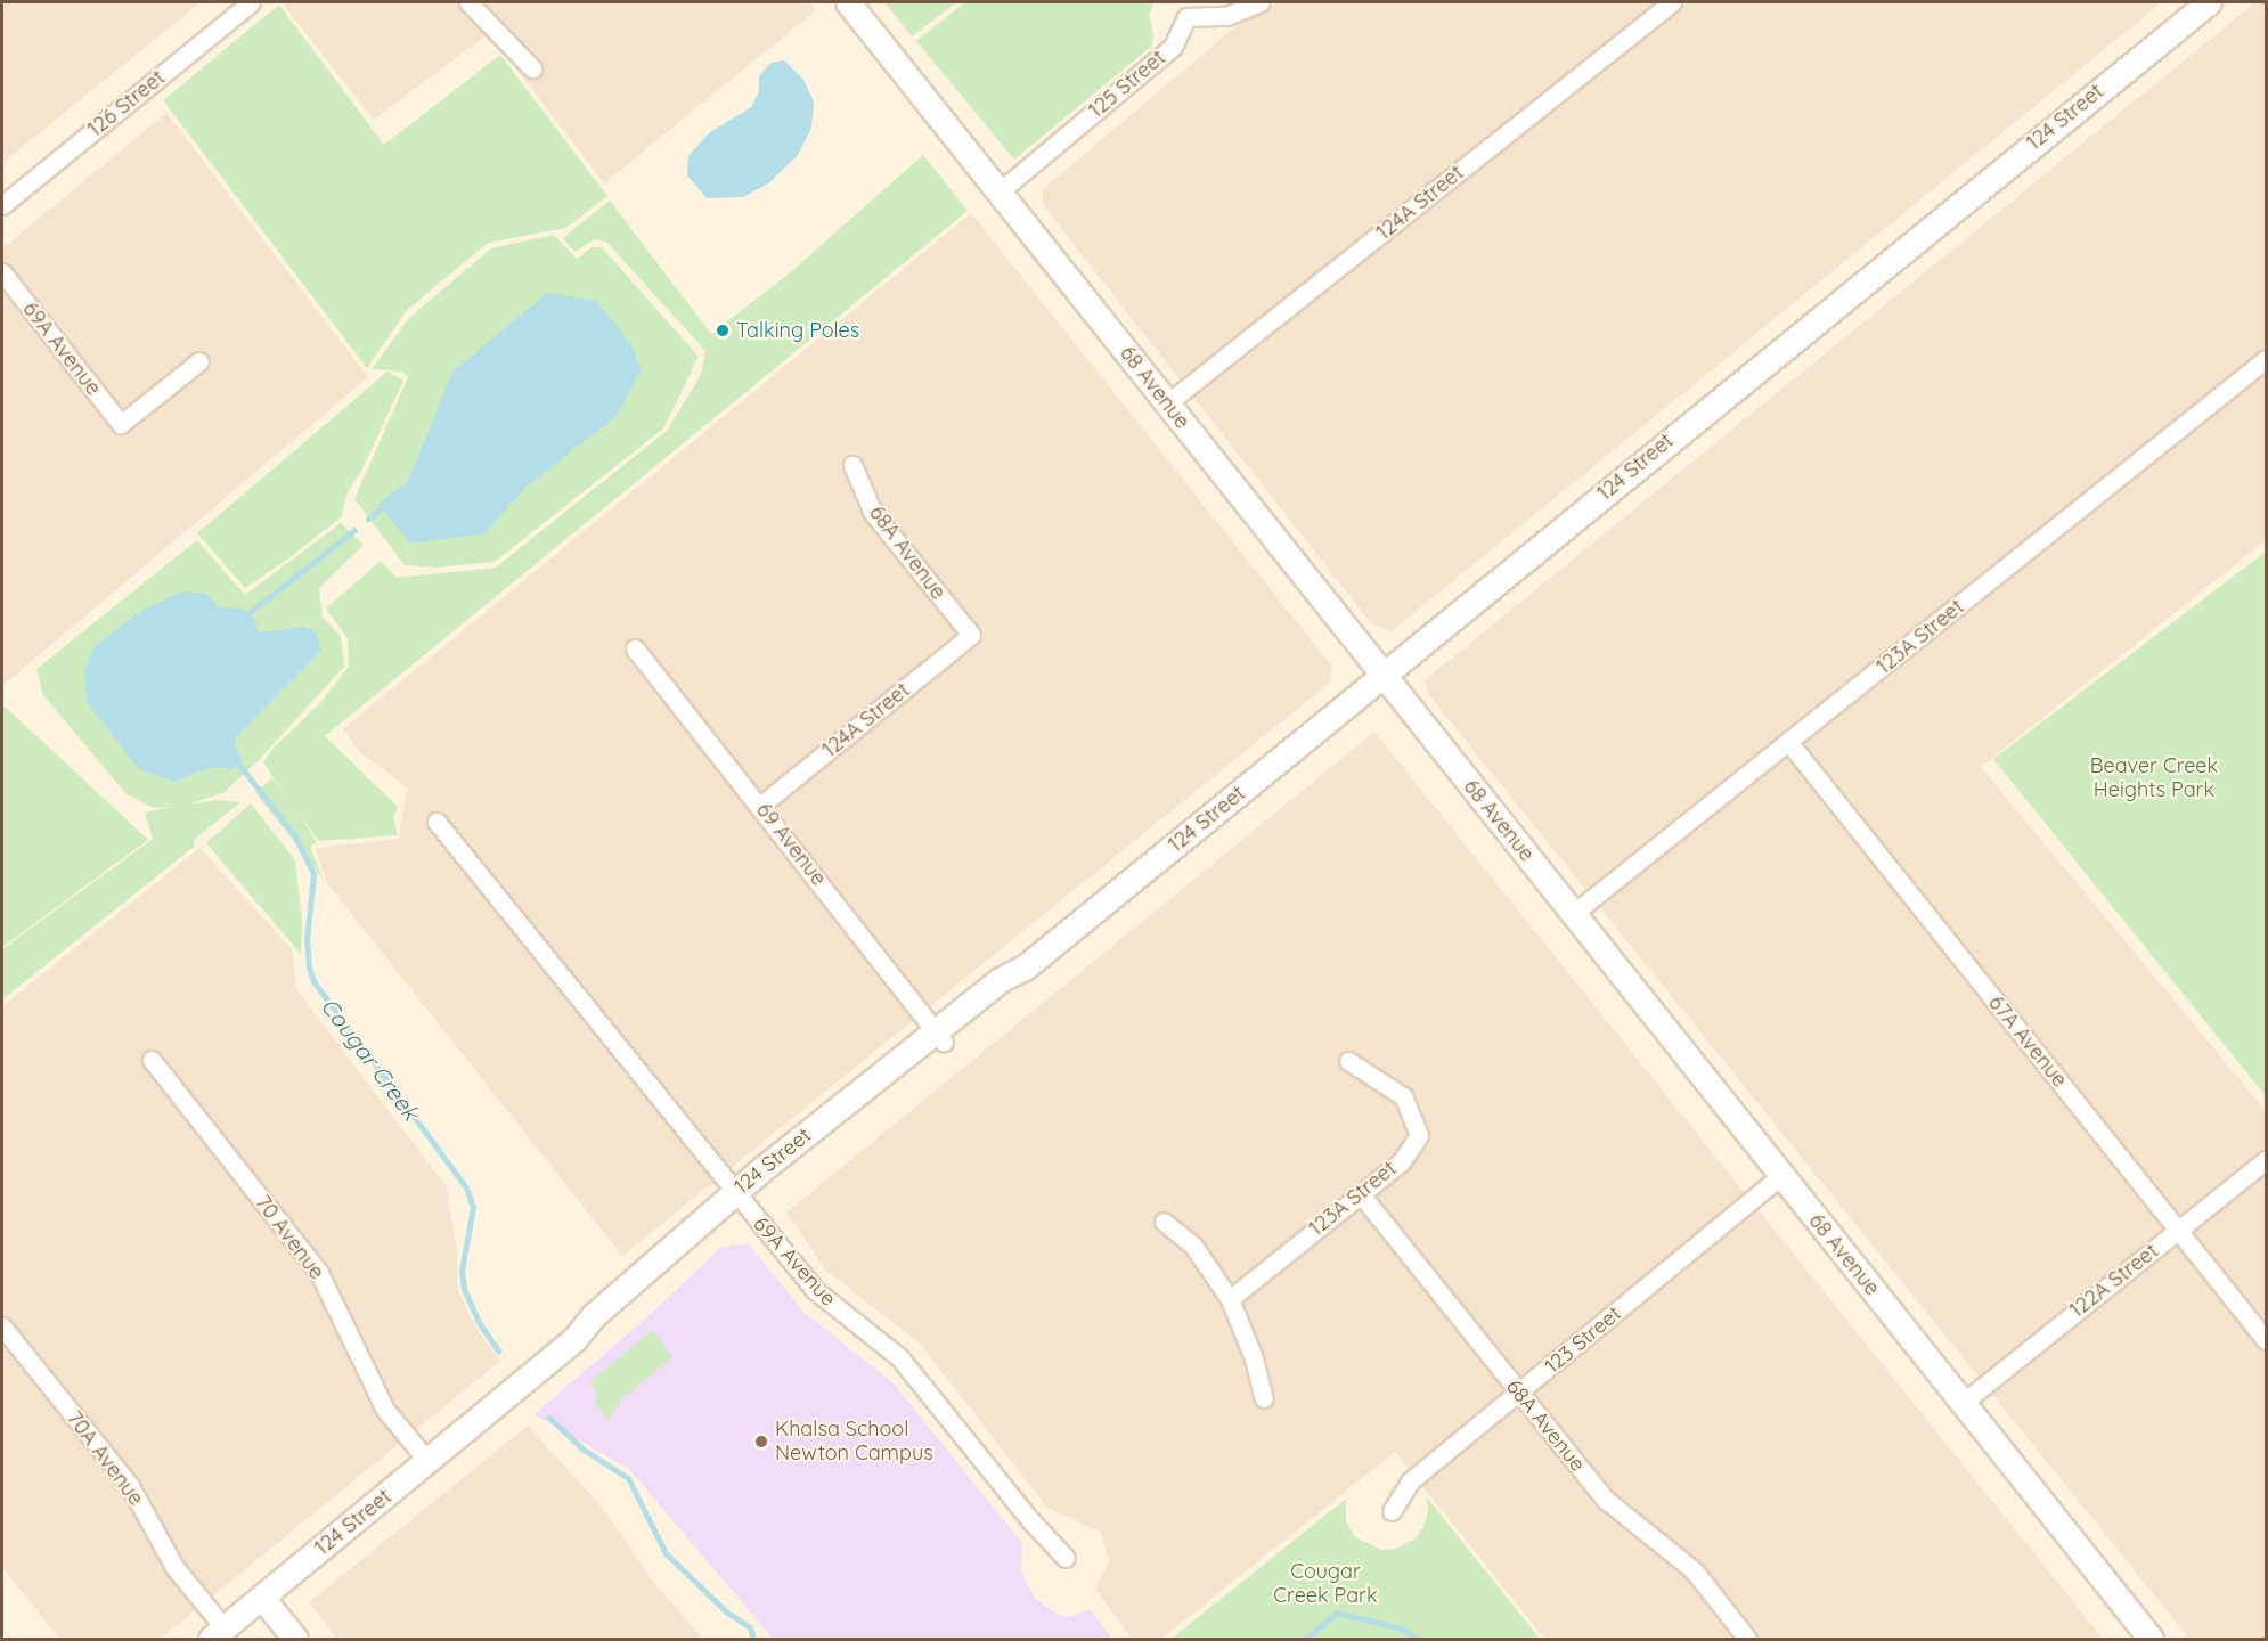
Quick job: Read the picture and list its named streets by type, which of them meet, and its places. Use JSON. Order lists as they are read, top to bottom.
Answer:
{
  "streets": {
    "street": [
      "125 Street",
      "126 Street",
      "124 Street",
      "124A Street",
      "69A Avenue",
      "68 Avenue",
      "68A Avenue",
      "123A Street",
      "69 Avenue",
      "67A Avenue",
      "70 Avenue",
      "122A Street",
      "123 Street",
      "70A Avenue"
    ]
  },
  "crossings": [
    ["125 Street", "68 Avenue"],
    ["124 Street", "69A Avenue"],
    ["124 Street", "68 Avenue"],
    ["124 Street", "69 Avenue"],
    ["124 Street", "70 Avenue"],
    ["124 Street", "70A Avenue"],
    ["124A Street", "68 Avenue"],
    ["124A Street", "68A Avenue"],
    ["124A Street", "69 Avenue"],
    ["68 Avenue", "123A Street"],
    ["68 Avenue", "122A Street"],
    ["68 Avenue", "123 Street"],
    ["68A Avenue", "123A Street"],
    ["68A Avenue", "123 Street"],
    ["123A Street", "67A Avenue"],
    ["67A Avenue", "122A Street"]
  ],
  "water": ["Cougar Creek"],
  "parks": ["Beaver Creek Heights Park", "Cougar Creek Park"],
  "places": ["Talking Poles", "Khalsa School Newton Campus"]
}
